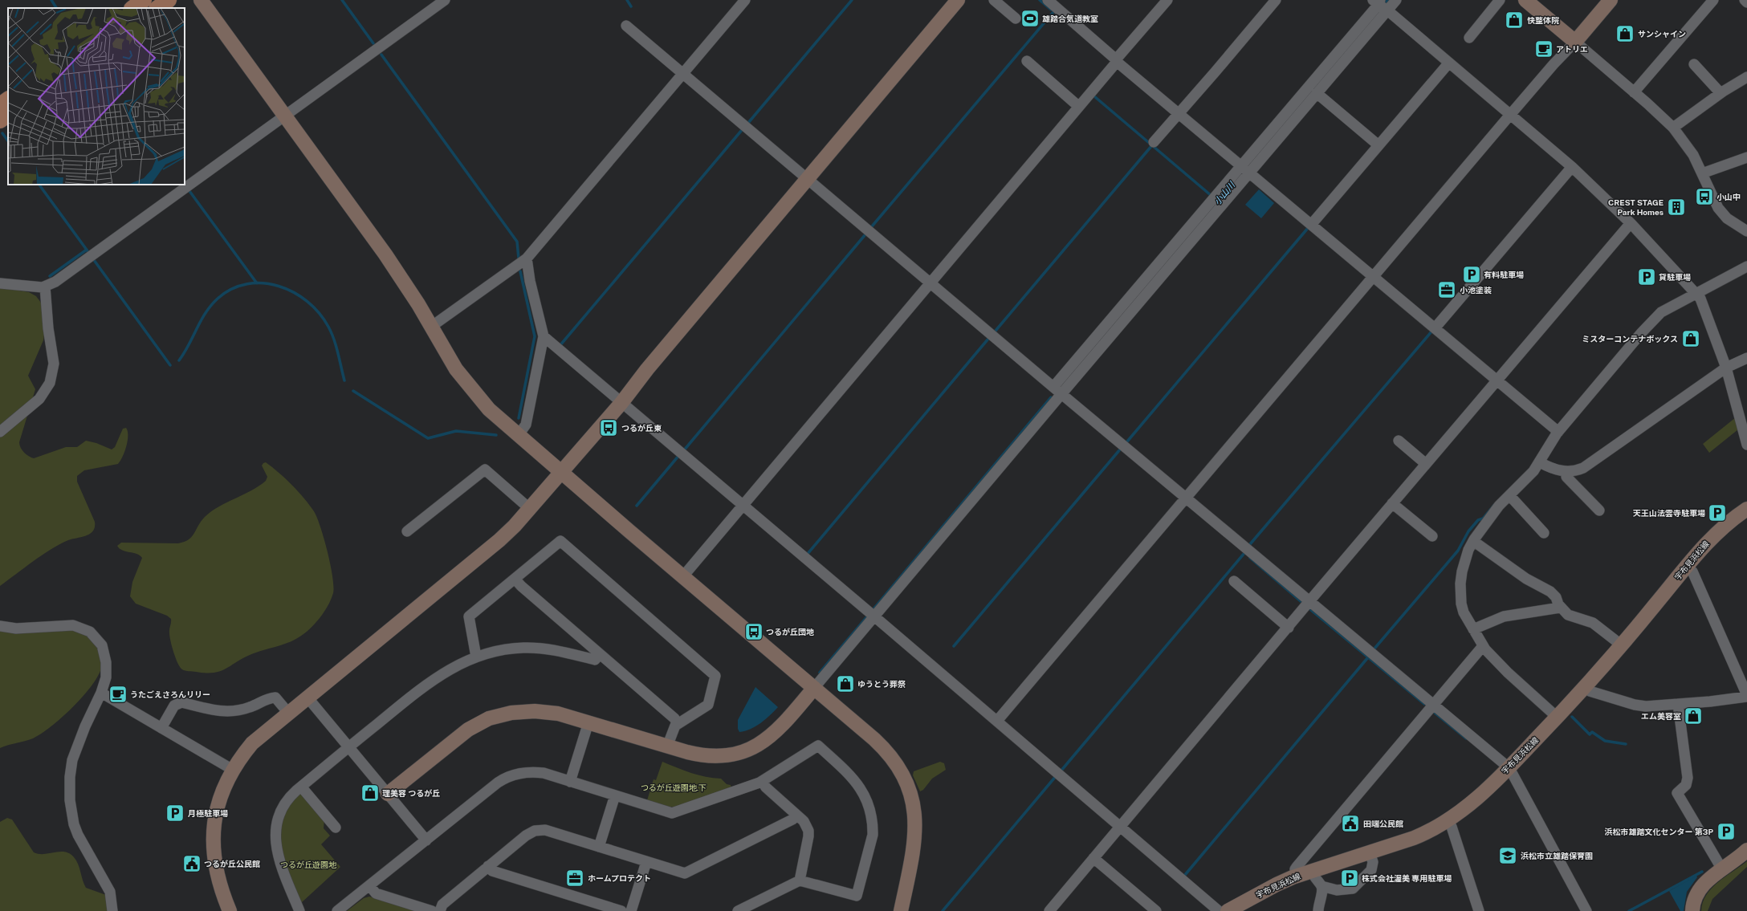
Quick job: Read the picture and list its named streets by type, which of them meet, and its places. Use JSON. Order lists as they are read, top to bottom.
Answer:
{
  "streets": {
    "street": ["宇布見浜松線"]
  },
  "water": ["小山川"],
  "parks": ["つるが丘遊園地.下", "つるが丘遊園地"],
  "places": {
    "sports": ["雄踏合気道教室"],
    "shop": [
      "快整体院",
      "サンシャイン",
      "ミスターコンテナボックス",
      "ゆうとう葬祭",
      "エム美容室",
      "理美容 つるが丘"
    ],
    "cafe": ["アトリエ", "うたごえさろんリリー"],
    "bus stop": ["小山中", "つるが丘東", "つるが丘団地"],
    "building": ["CREST STAGE Park Homes"],
    "parking": [
      "有料駐車場",
      "貸駐車場",
      "天王山法雲寺駐車場",
      "月極駐車場",
      "浜松市雄踏文化センター 第3P",
      "株式会社渥美 専用駐車場"
    ],
    "office": ["小池塗装", "ホームプロテクト"],
    "public building": ["田端公民館", "つるが丘公民館"],
    "school or university": ["浜松市立雄踏保育園"]
  }
}
